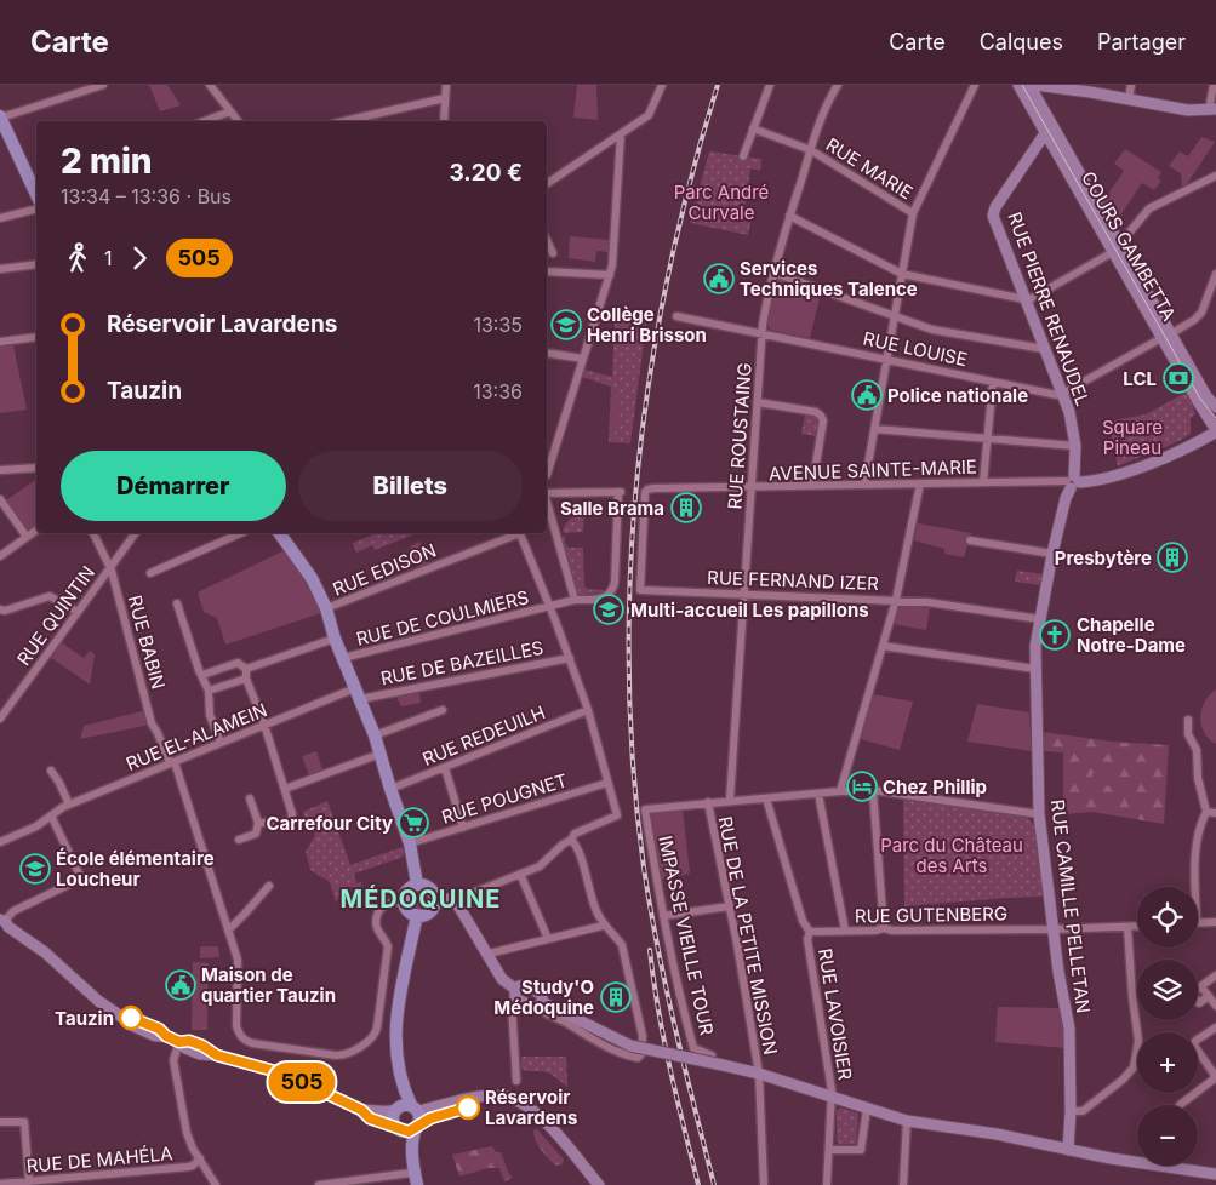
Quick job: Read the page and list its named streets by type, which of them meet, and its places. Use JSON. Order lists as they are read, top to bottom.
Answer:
{
  "streets": {
    "street": [
      "RUE MARIE",
      "COURS GAMBETTA",
      "RUE PIERRE RENAUDEL",
      "RUE LOUISE",
      "RUE ROUSTAING",
      "AVENUE SAINTE-MARIE",
      "RUE EDISON",
      "RUE FERNAND IZER",
      "RUE QUINTIN",
      "RUE DE COULMIERS",
      "RUE BABIN",
      "RUE DE BAZEILLES",
      "RUE REDEUILH",
      "RUE EL-ALAMEIN",
      "RUE POUGNET",
      "RUE CAMILLE PELLETAN",
      "RUE GUTENBERG",
      "IMPASSE VIEILLE TOUR",
      "RUE DE LA PETITE MISSION",
      "RUE LAVOISIER",
      "RUE DE MAHÉLA"
    ]
  },
  "crossings": [
    ["RUE MARIE", "RUE ROUSTAING"],
    ["COURS GAMBETTA", "RUE PIERRE RENAUDEL"],
    ["RUE PIERRE RENAUDEL", "RUE LOUISE"],
    ["RUE PIERRE RENAUDEL", "AVENUE SAINTE-MARIE"],
    ["RUE PIERRE RENAUDEL", "RUE CAMILLE PELLETAN"],
    ["RUE LOUISE", "RUE ROUSTAING"],
    ["RUE ROUSTAING", "AVENUE SAINTE-MARIE"],
    ["RUE ROUSTAING", "RUE FERNAND IZER"],
    ["AVENUE SAINTE-MARIE", "RUE FERNAND IZER"],
    ["AVENUE SAINTE-MARIE", "RUE CAMILLE PELLETAN"],
    ["RUE FERNAND IZER", "RUE CAMILLE PELLETAN"],
    ["RUE QUINTIN", "RUE BABIN"],
    ["RUE BABIN", "RUE EL-ALAMEIN"],
    ["RUE DE BAZEILLES", "RUE EL-ALAMEIN"],
    ["RUE CAMILLE PELLETAN", "RUE GUTENBERG"],
    ["RUE GUTENBERG", "RUE LAVOISIER"],
    ["IMPASSE VIEILLE TOUR", "RUE DE LA PETITE MISSION"]
  ],
  "districts": ["MÉDOQUINE"],
  "parks": ["Parc André Curvale", "Square Pineau", "Parc du Château des Arts"],
  "places": {
    "public building": ["Services Techniques Talence", "Police nationale", "Maison de quartier Tauzin"],
    "school or university": ["Collège Henri Brisson", "Multi-accueil Les papillons", "École élémentaire Loucheur"],
    "bank": ["LCL"],
    "building": ["Salle Brama", "Presbytère", "Study'O Médoquine"],
    "church": ["Chapelle Notre-Dame"],
    "hotel": ["Chez Phillip"],
    "supermarket": ["Carrefour City"],
    "other": ["Tauzin", "Réservoir Lavardens"]
  },
  "lines": ["bus line 505"],
  "page": {
    "header": "Carte",
    "nav": ["Carte", "Calques", "Partager"],
    "on_map": "505",
    "heading": ["2 min", "13:34 – 13:36 · Bus", "3.20 €"],
    "legs": ["1", "505"],
    "list": [
      {
        "name": "Réservoir Lavardens",
        "value": "13:35"
      },
      {
        "name": "Tauzin",
        "value": "13:36"
      }
    ],
    "buttons": ["Démarrer", "Billets"],
    "map_buttons": ["+", "−"]
  }
}
